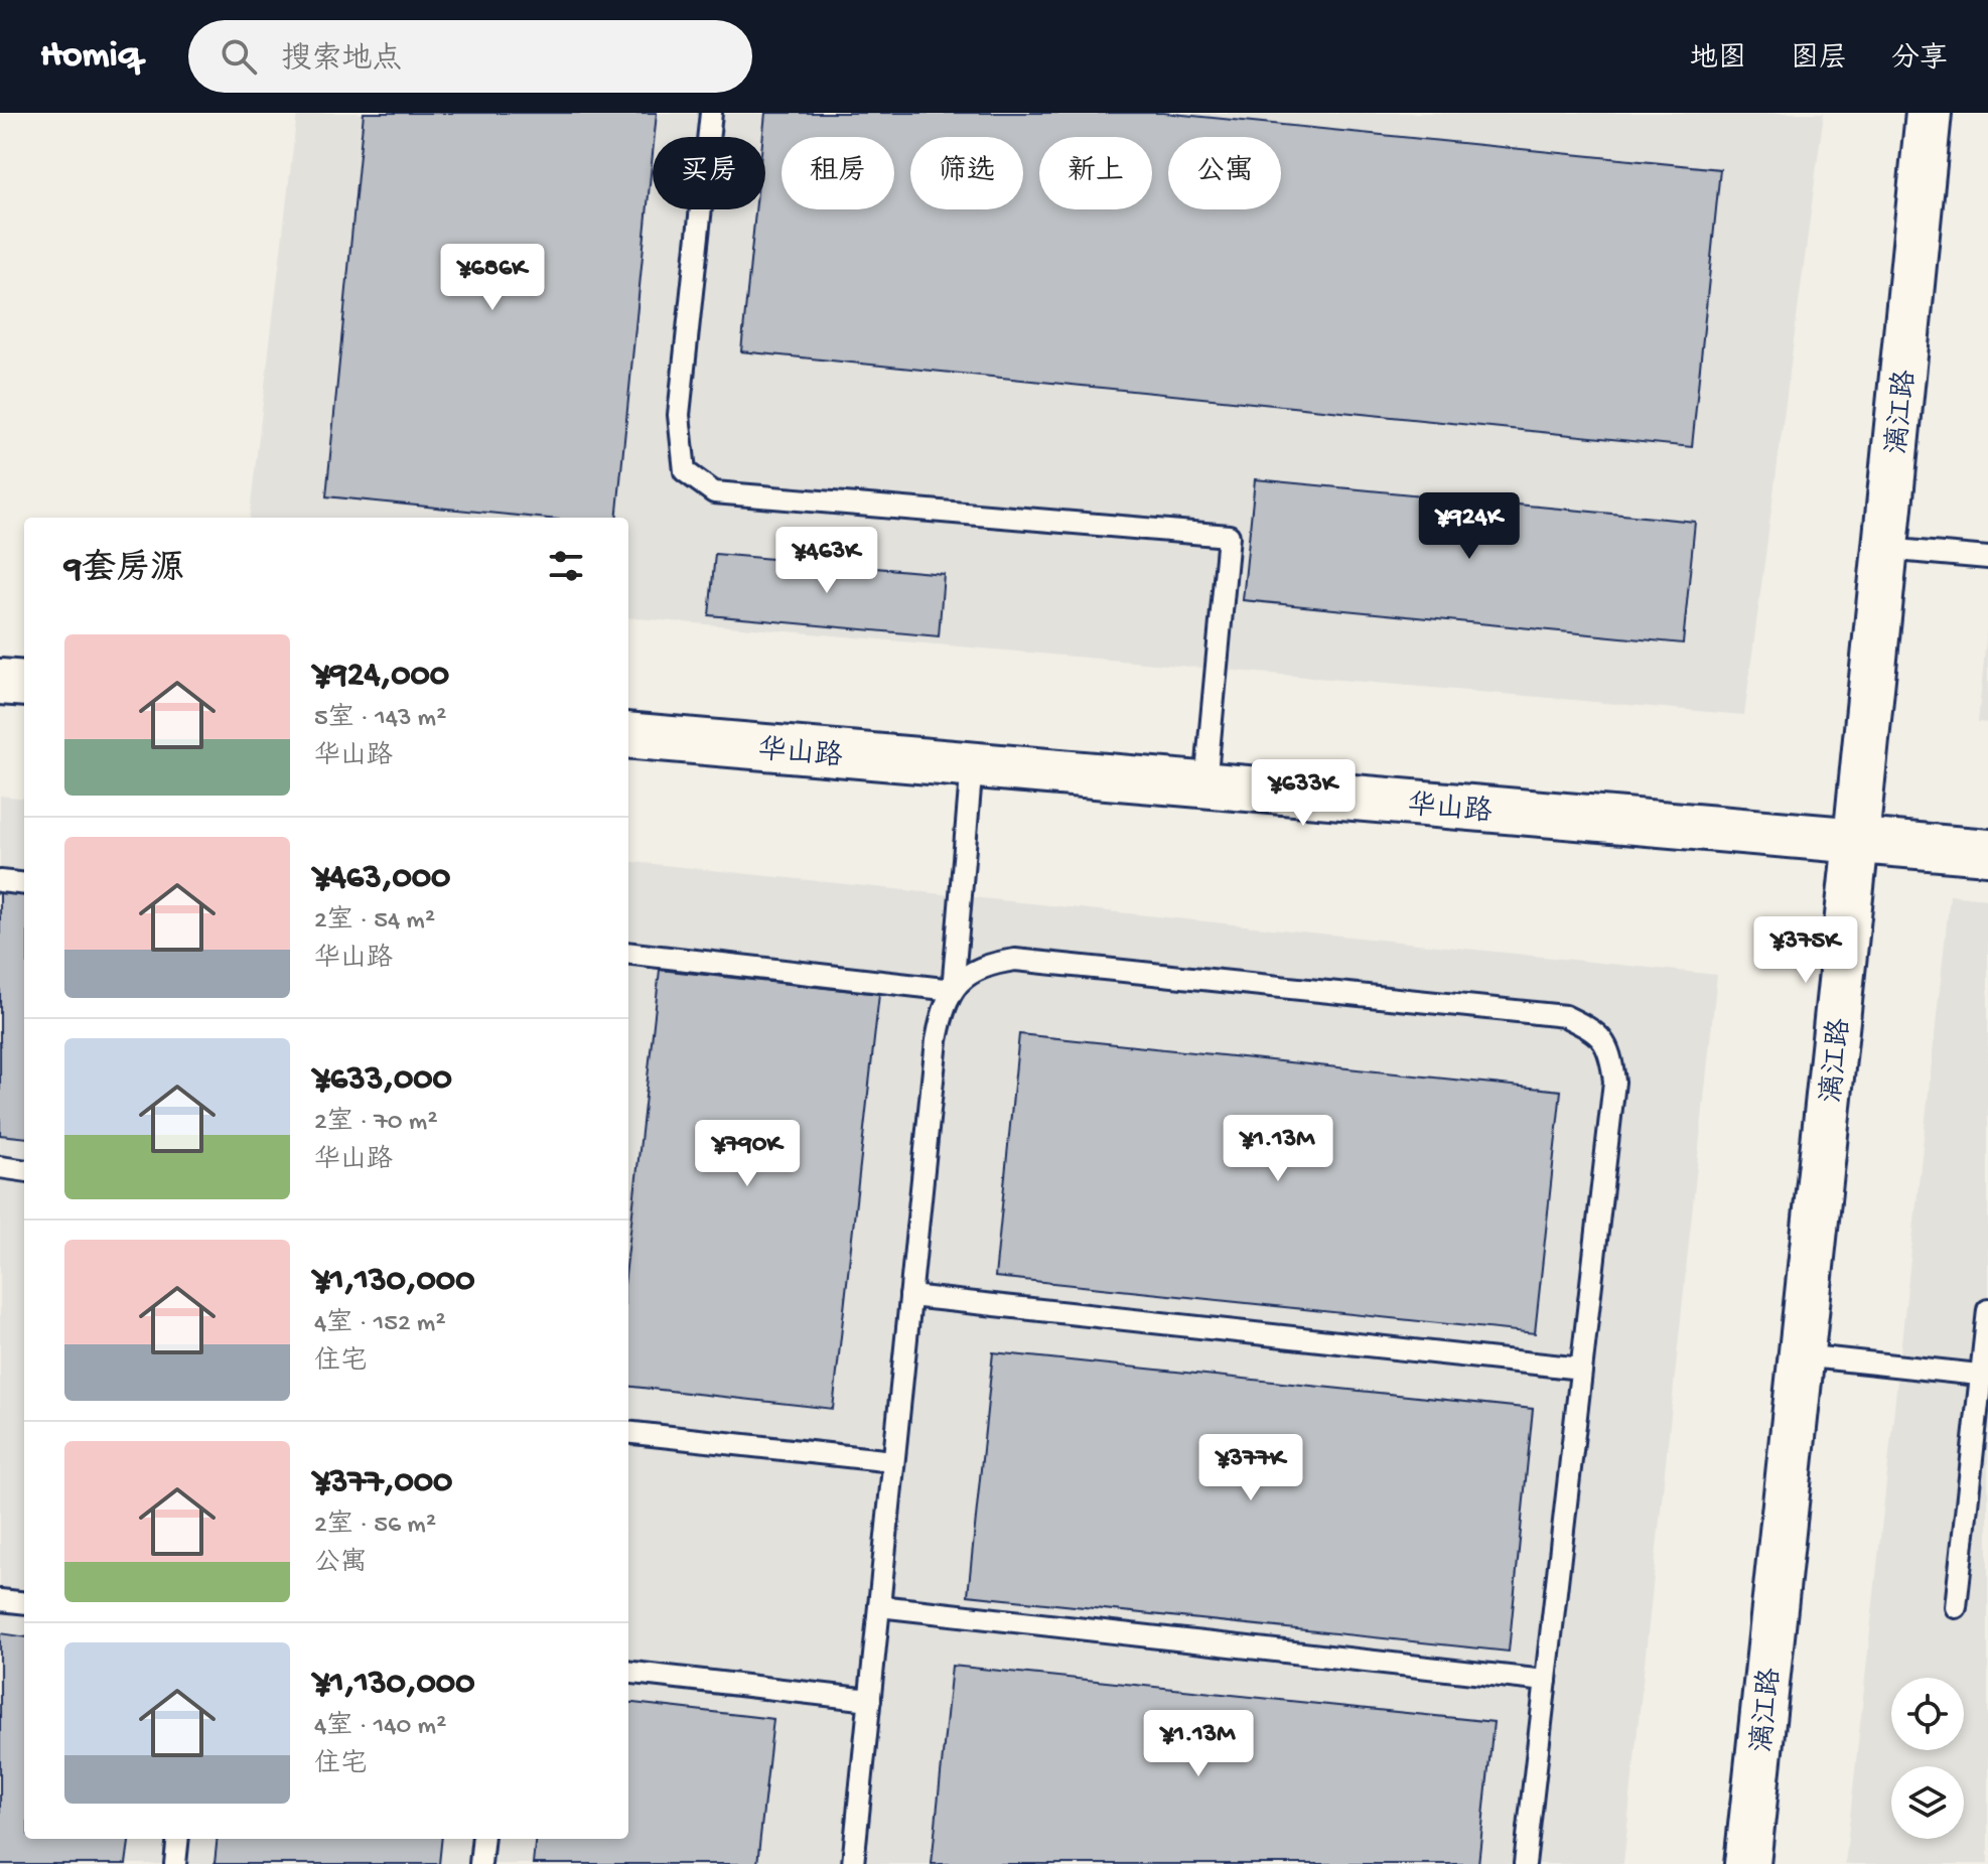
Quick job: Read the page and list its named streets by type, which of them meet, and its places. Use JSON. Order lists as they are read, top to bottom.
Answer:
{
  "streets": {
    "street": ["漓江路", "华山路"]
  },
  "crossings": [
    ["漓江路", "华山路"]
  ],
  "page": {
    "header": "Homiq",
    "search": "搜索地点",
    "nav": ["地图", "图层", "分享"],
    "chip": [
      "买房",
      "租房",
      "筛选",
      "新上",
      "公寓"
    ],
    "price": [
      "¥686K",
      "¥924K",
      "¥463K",
      "¥633K",
      "¥375K",
      "¥1.13M",
      "¥790K",
      "¥377K",
      "¥1.13M"
    ],
    "heading": "9套房源",
    "list": [
      {
        "name": "¥924,000",
        "note": "5室 · 143 m² · 华山路"
      },
      {
        "name": "¥463,000",
        "note": "2室 · 54 m² · 华山路"
      },
      {
        "name": "¥633,000",
        "note": "2室 · 70 m² · 华山路"
      },
      {
        "name": "¥1,130,000",
        "note": "4室 · 152 m² · 住宅"
      },
      {
        "name": "¥377,000",
        "note": "2室 · 56 m² · 公寓"
      },
      {
        "name": "¥1,130,000",
        "note": "4室 · 140 m² · 住宅"
      }
    ]
  }
}
